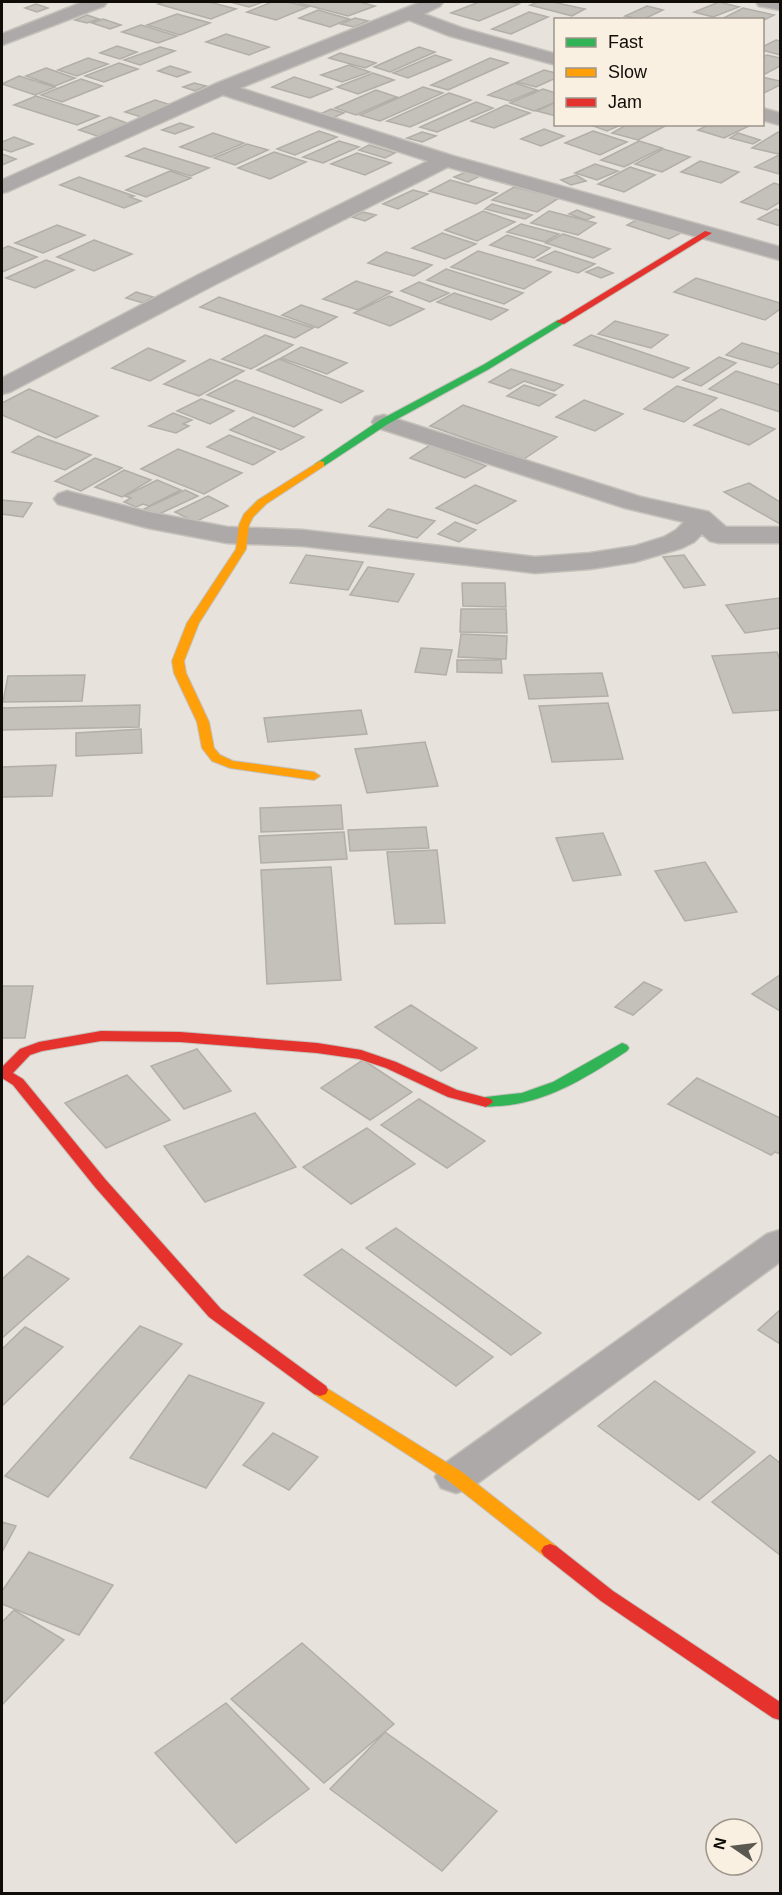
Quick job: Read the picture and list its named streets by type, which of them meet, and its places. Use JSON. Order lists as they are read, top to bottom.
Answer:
{
  "legend": ["Fast", "Slow", "Jam"],
  "north": "left"
}
